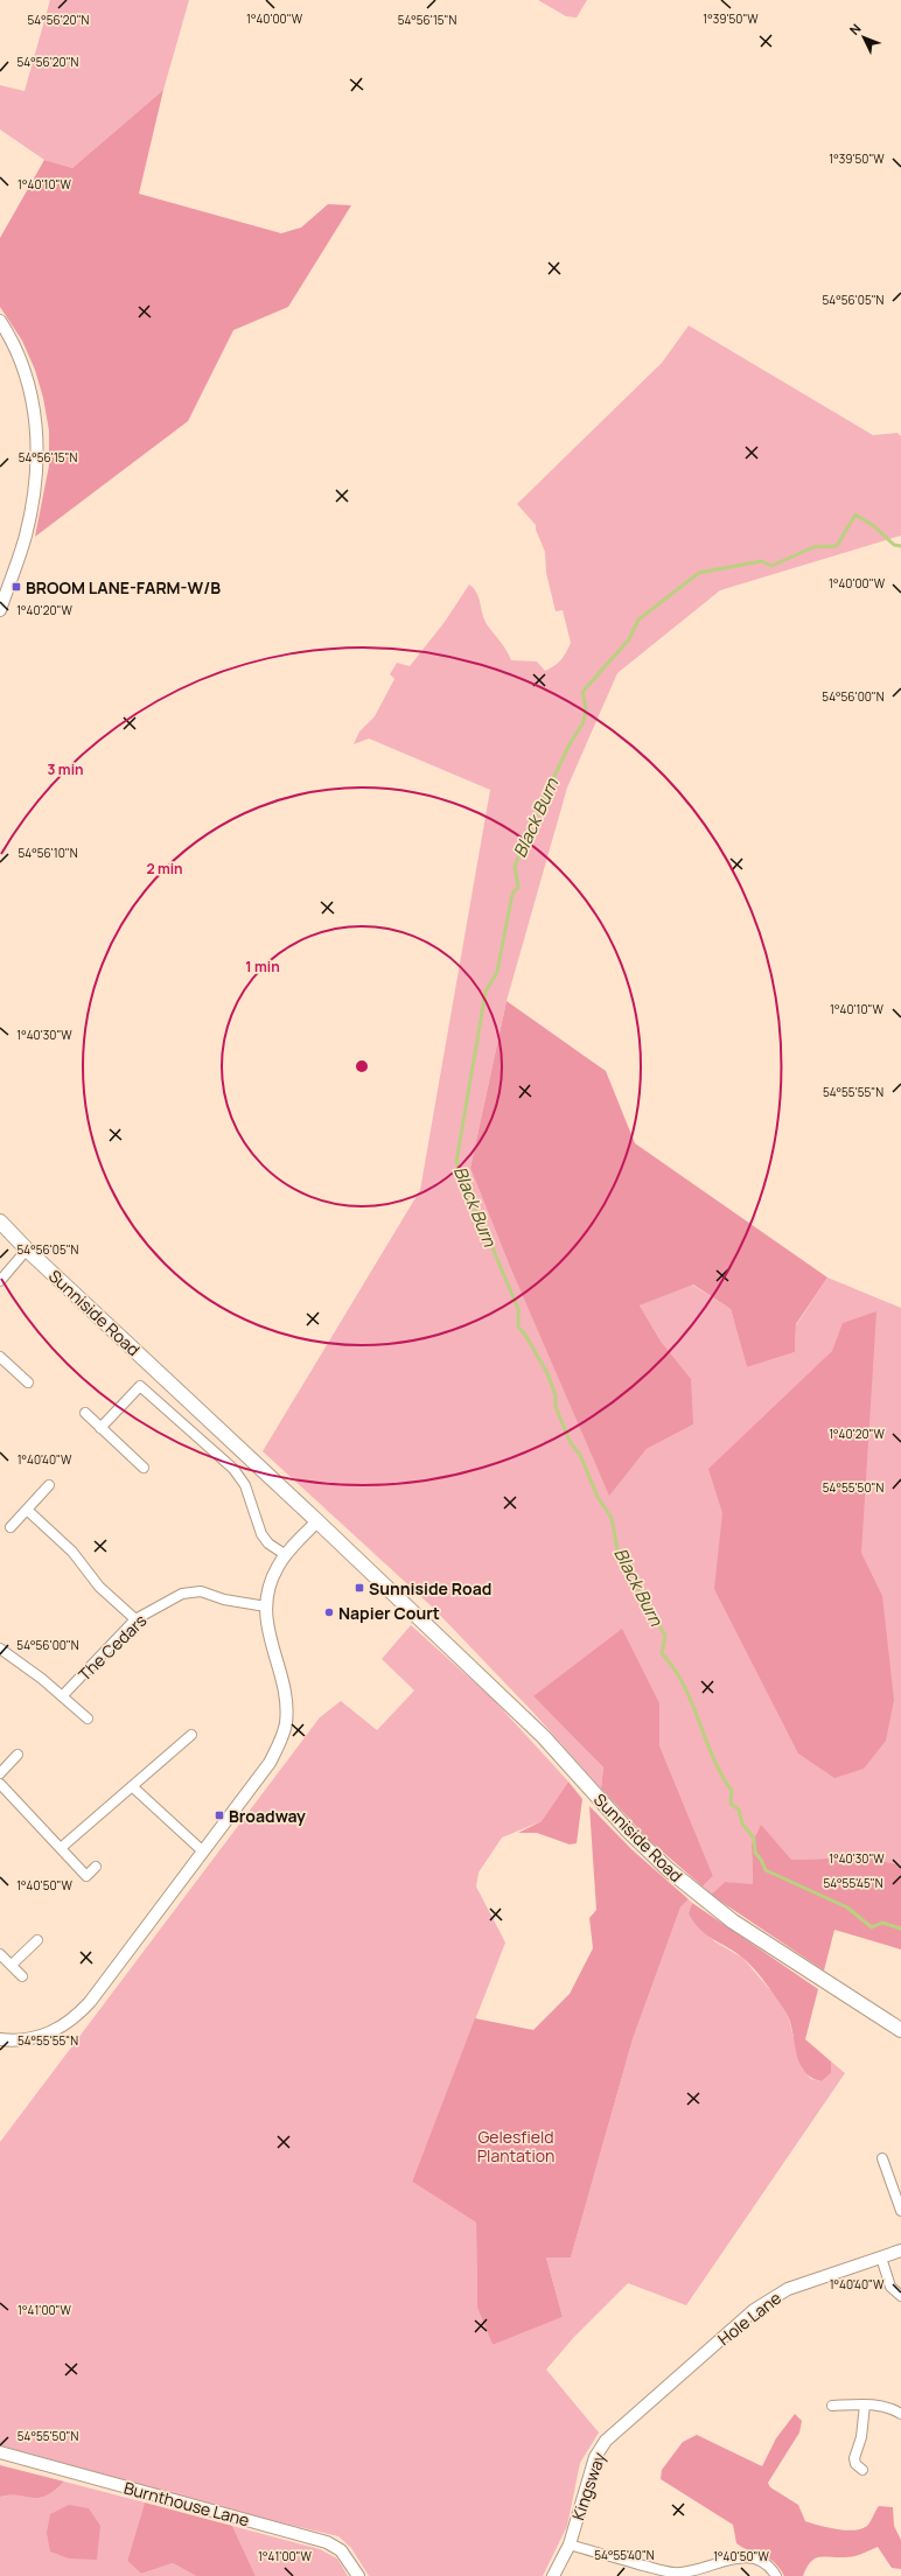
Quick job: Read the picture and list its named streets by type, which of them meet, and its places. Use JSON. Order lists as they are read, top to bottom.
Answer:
{
  "streets": {
    "main road": ["Sunniside Road"],
    "street": [
      "The Cedars",
      "Hole Lane",
      "Kingsway",
      "Burnthouse Lane"
    ]
  },
  "crossings": [
    ["Hole Lane", "Kingsway"]
  ],
  "water": ["Black Burn"],
  "parks": ["Gelesfield Plantation"],
  "places": {
    "transit": ["BROOM LANE-FARM-W/B", "Sunniside Road", "Broadway"],
    "other": ["Napier Court"]
  },
  "north": "top left",
  "coordinates": [
    "1°40'00\"W",
    "1°39'50\"W",
    "54°56'20\"N",
    "54°56'15\"N",
    "1°40'10\"W",
    "54°56'05\"N",
    "1°40'20\"W",
    "54°56'00\"N",
    "54°56'10\"N",
    "1°40'30\"W",
    "54°55'55\"N",
    "1°40'40\"W",
    "54°55'50\"N",
    "54°55'45\"N",
    "1°40'50\"W",
    "1°41'00\"W",
    "54°55'40\"N"
  ],
  "rings": ["3 min", "2 min", "1 min"]
}
